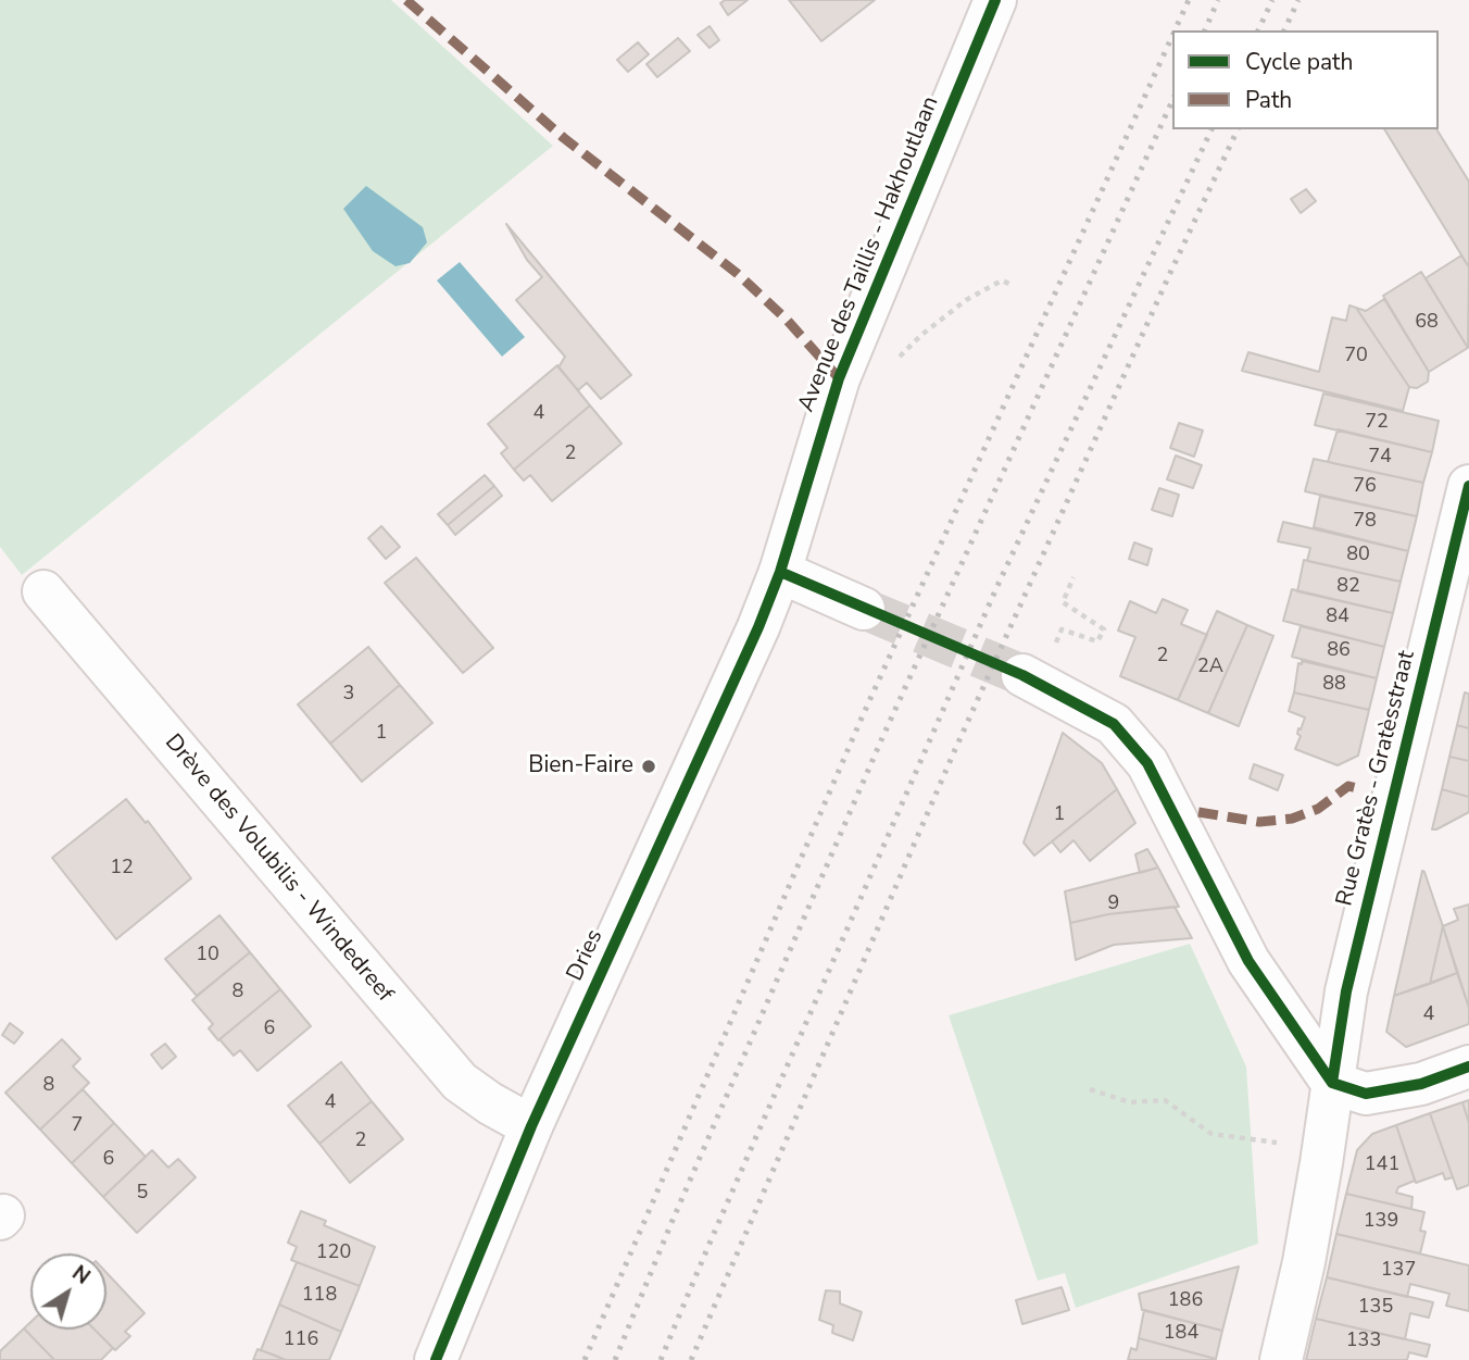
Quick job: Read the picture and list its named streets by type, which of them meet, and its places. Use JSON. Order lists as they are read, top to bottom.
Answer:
{
  "streets": {
    "street": [
      "Avenue des Taillis - Hakhoutlaan",
      "Rue Gratès - Gratèsstraat",
      "Drève des Volubilis - Windedreef",
      "Dries"
    ]
  },
  "crossings": [
    ["Avenue des Taillis - Hakhoutlaan", "Dries"],
    ["Drève des Volubilis - Windedreef", "Dries"]
  ],
  "places": ["Bien-Faire"],
  "house_numbers": [
    "68",
    "70",
    "4",
    "72",
    "2",
    "74",
    "76",
    "78",
    "80",
    "82",
    "84",
    "86",
    "2",
    "2A",
    "88",
    "3",
    "1",
    "1",
    "12",
    "9",
    "10",
    "8",
    "4",
    "6",
    "8",
    "4",
    "7",
    "2",
    "6",
    "141",
    "5",
    "139",
    "120",
    "137",
    "118",
    "186",
    "135",
    "184",
    "116",
    "133"
  ],
  "legend": ["Cycle path", "Path"],
  "north": "top right"
}
